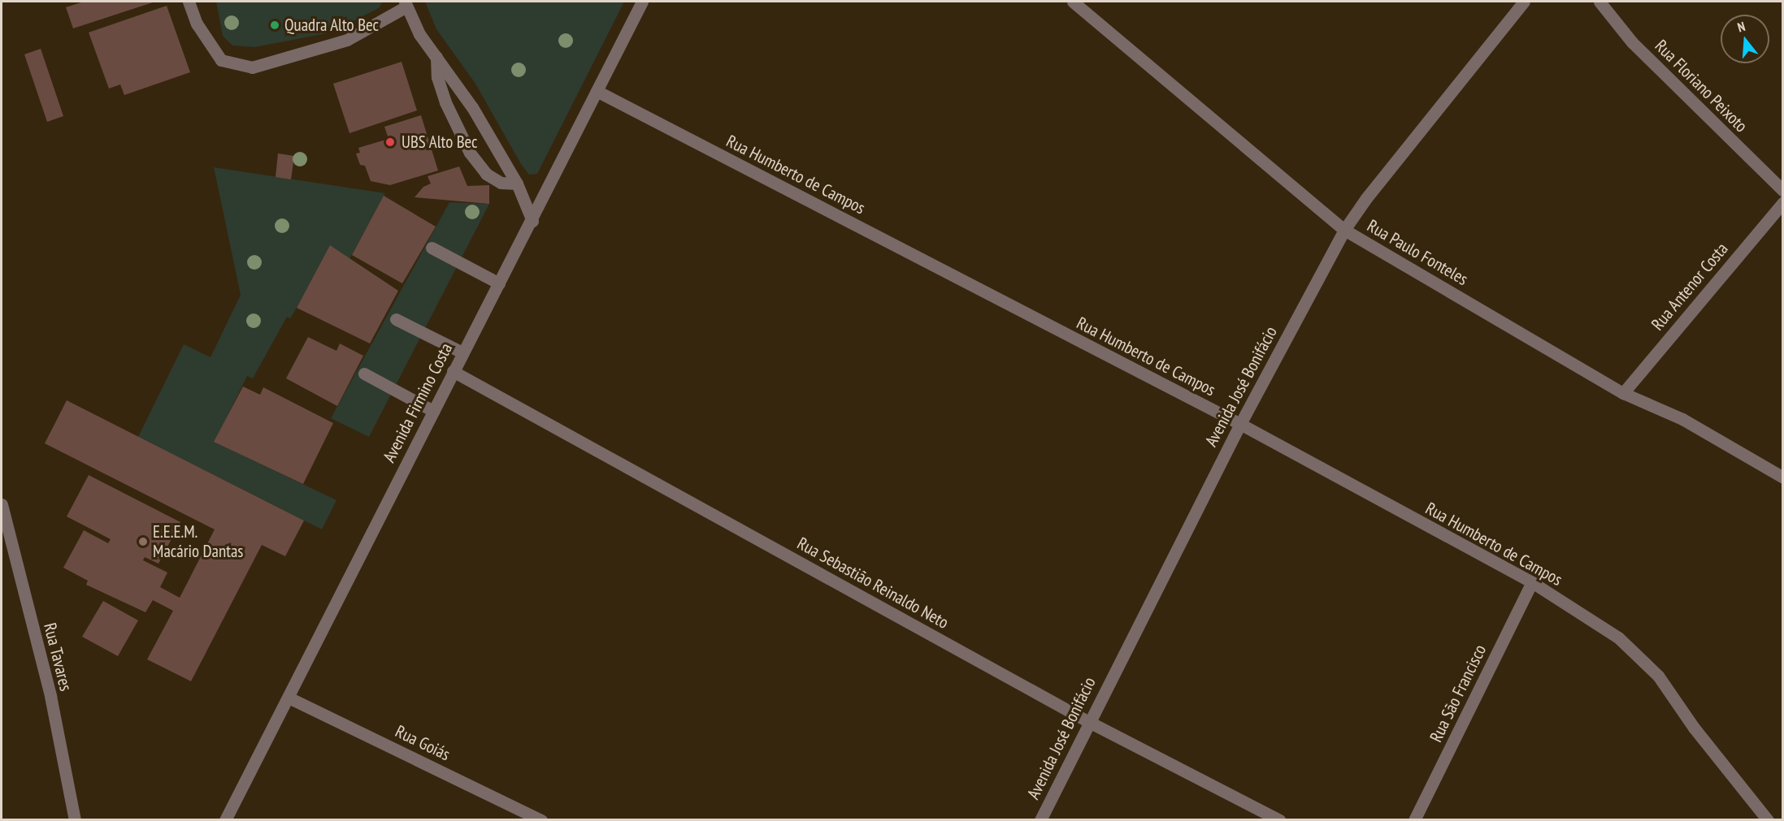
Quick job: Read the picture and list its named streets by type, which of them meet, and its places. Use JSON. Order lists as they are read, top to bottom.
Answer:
{
  "streets": {
    "street": [
      "Rua Floriano Peixoto",
      "Rua Humberto de Campos",
      "Rua Paulo Fonteles",
      "Rua Antenor Costa",
      "Avenida José Bonifácio",
      "Avenida Firmino Costa",
      "Rua Sebastião Reinaldo Neto",
      "Rua Tavares",
      "Rua São Francisco",
      "Rua Goiás"
    ]
  },
  "crossings": [
    ["Rua Humberto de Campos", "Avenida José Bonifácio"],
    ["Rua Humberto de Campos", "Avenida Firmino Costa"],
    ["Rua Humberto de Campos", "Rua São Francisco"],
    ["Rua Paulo Fonteles", "Rua Antenor Costa"],
    ["Rua Paulo Fonteles", "Avenida José Bonifácio"],
    ["Avenida José Bonifácio", "Rua Sebastião Reinaldo Neto"],
    ["Avenida Firmino Costa", "Rua Sebastião Reinaldo Neto"],
    ["Avenida Firmino Costa", "Rua Goiás"]
  ],
  "places": ["Quadra Alto Bec", "UBS Alto Bec", "E.E.E.M. Macário Dantas"],
  "north": "top"
}
